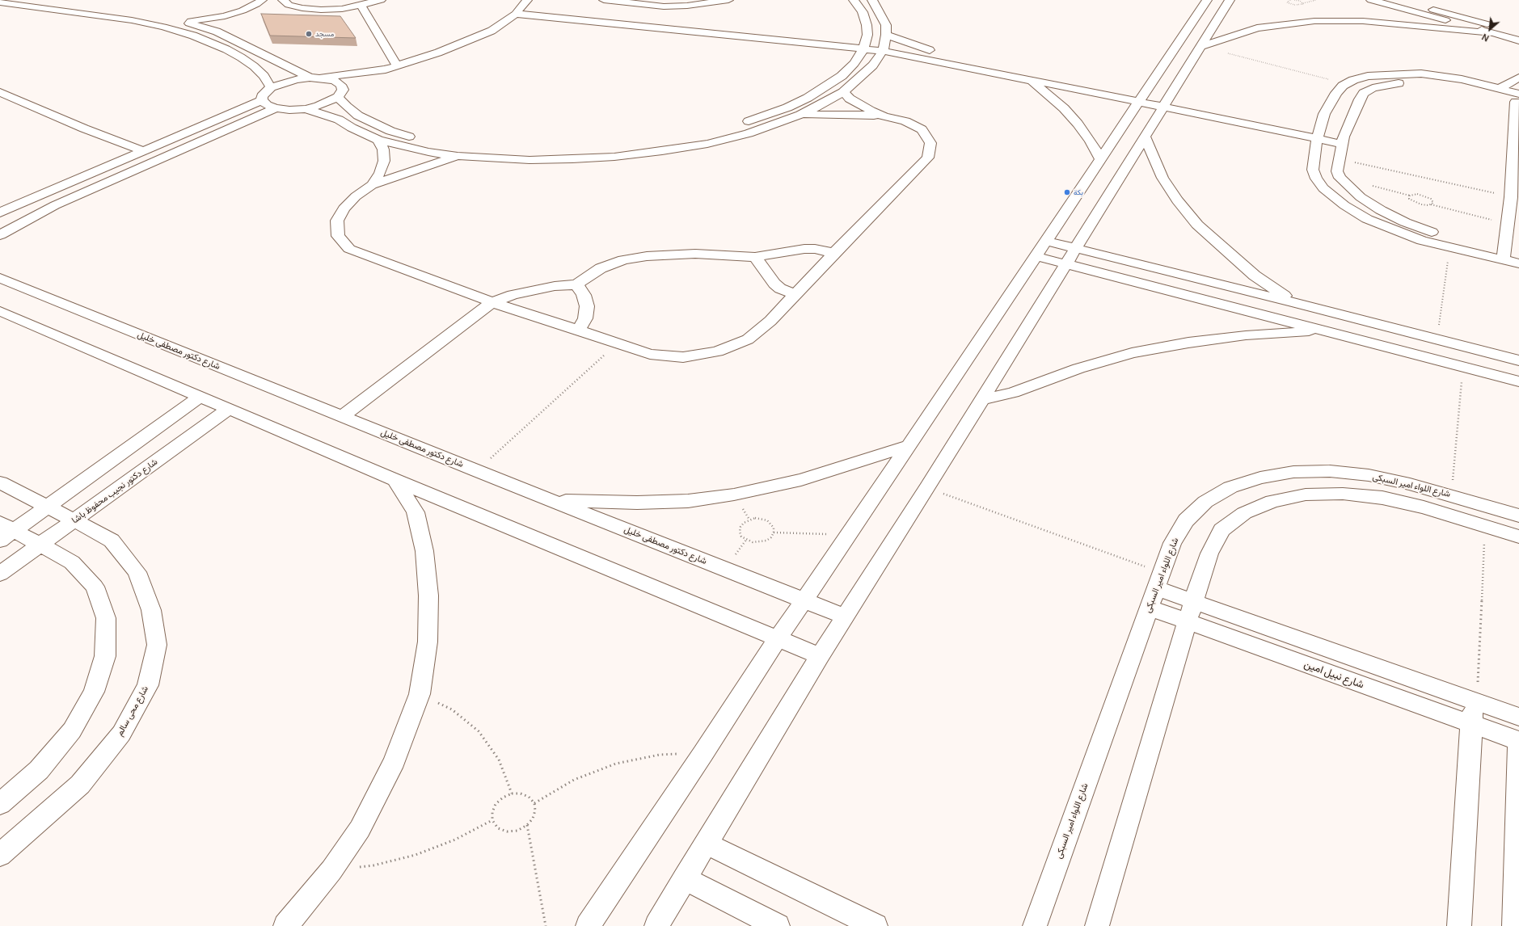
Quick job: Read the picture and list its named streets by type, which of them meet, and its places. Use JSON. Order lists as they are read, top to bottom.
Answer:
{
  "streets": {
    "street": [
      "شارع دكتور مصطفى خليل",
      "شارع اللواء امير السبكى",
      "شارع دكتور نجيب محفوظ باشا",
      "شارع نبيل امين",
      "شارع محى سالم"
    ]
  },
  "crossings": [
    ["شارع اللواء امير السبكى", "شارع نبيل امين"],
    ["شارع دكتور نجيب محفوظ باشا", "شارع محى سالم"]
  ],
  "places": ["مسجد", "بكة"],
  "north": "bottom left"
}
